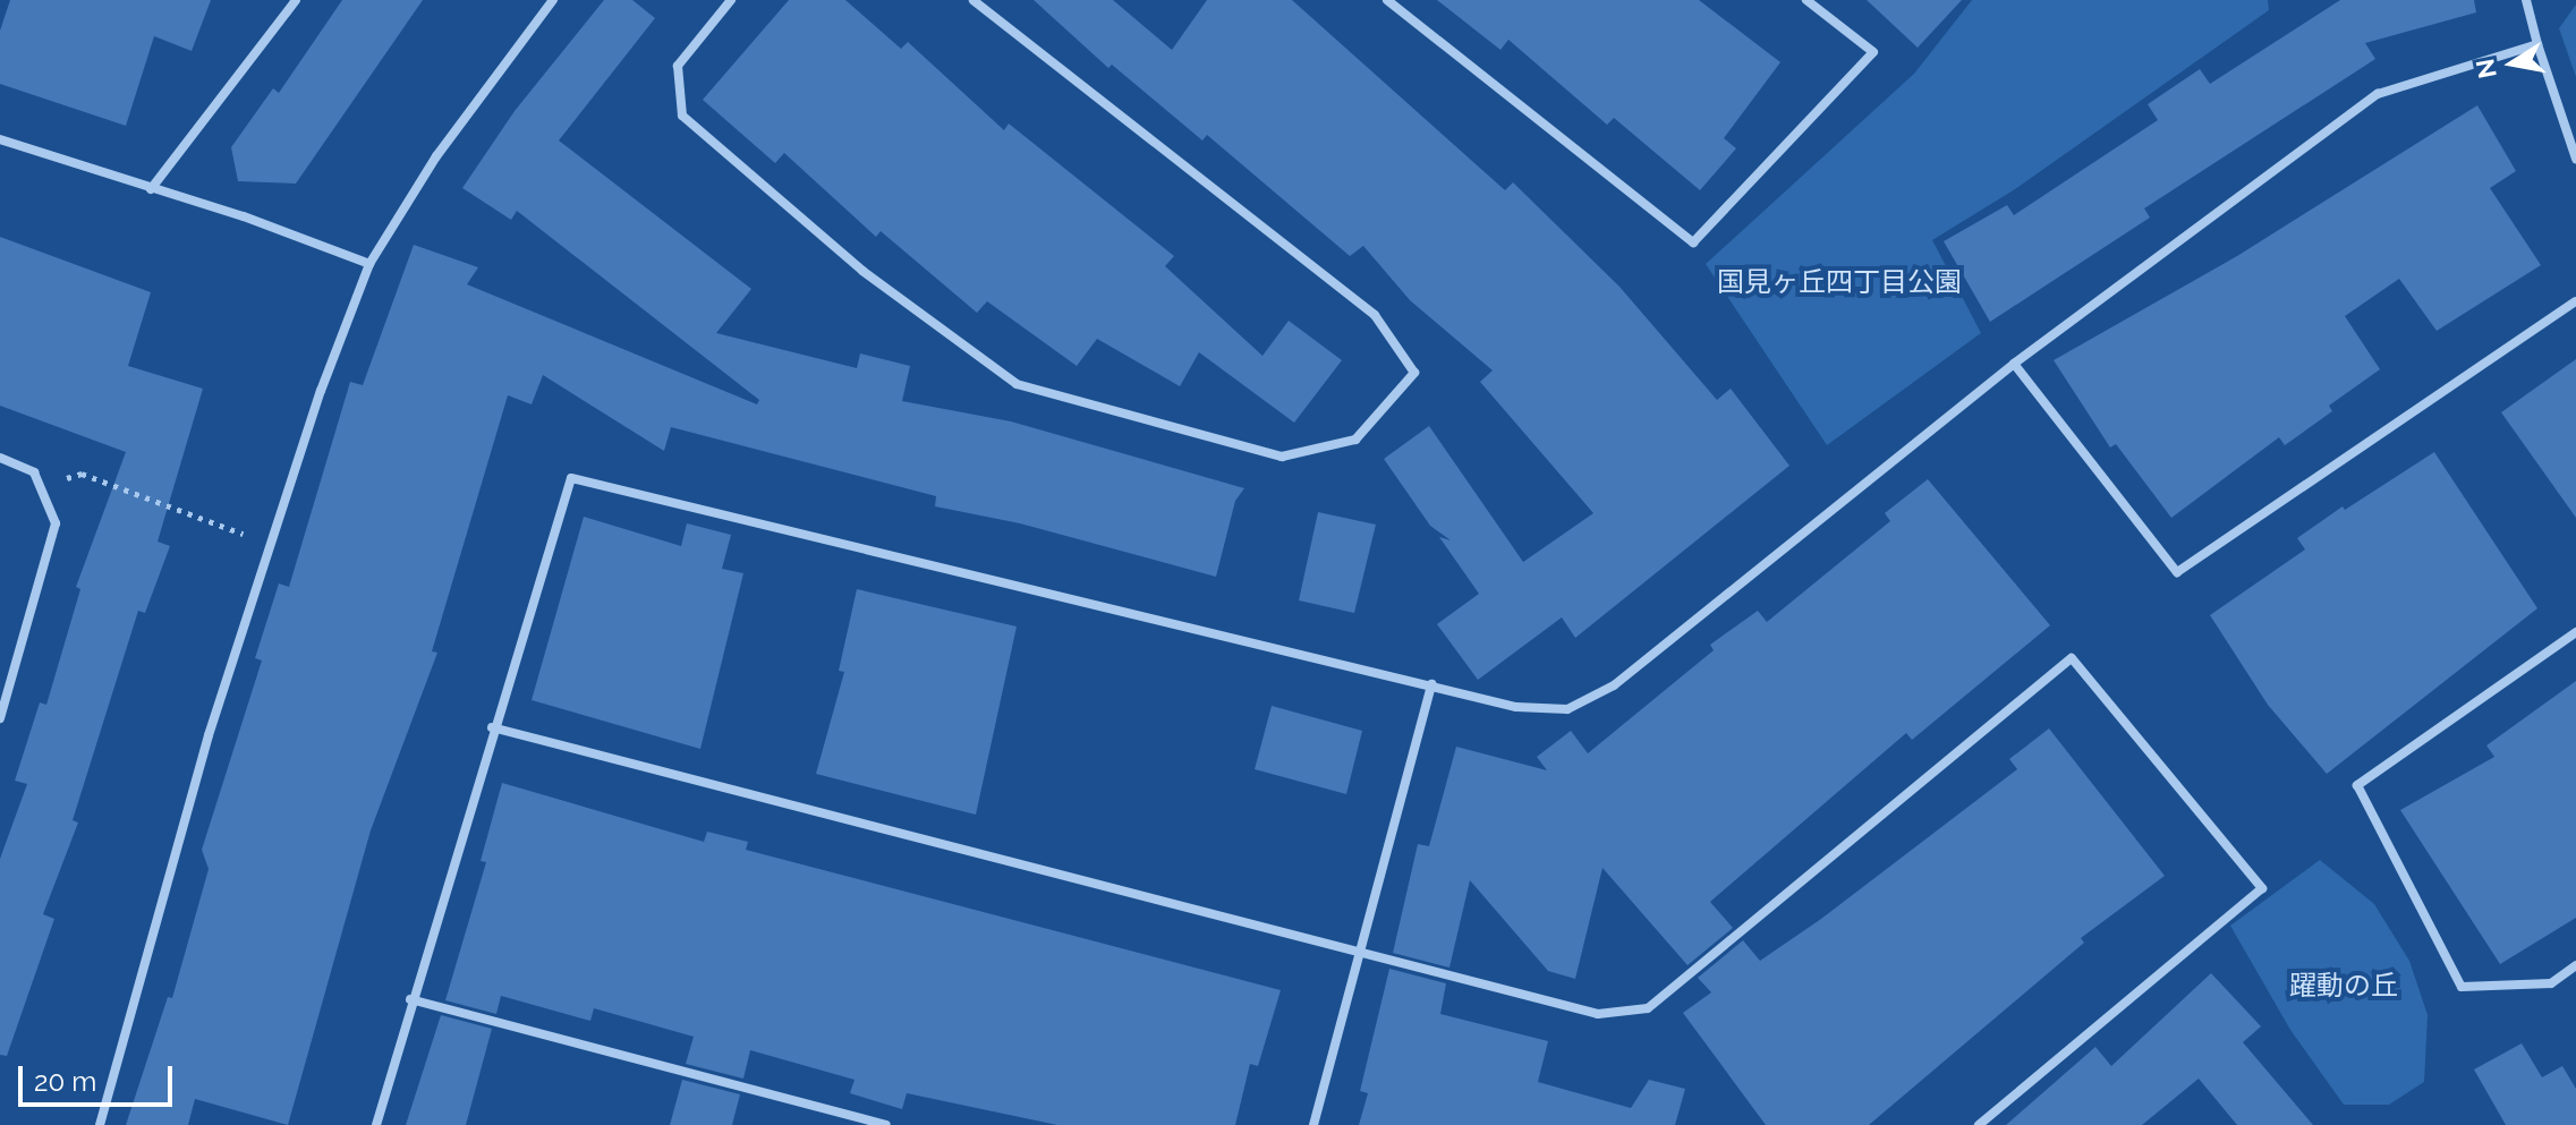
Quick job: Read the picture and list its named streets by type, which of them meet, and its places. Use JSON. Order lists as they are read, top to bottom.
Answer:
{
  "parks": ["国見ヶ丘四丁目公園", "躍動の丘"],
  "scale_bar": "20 m",
  "north": "left"
}
